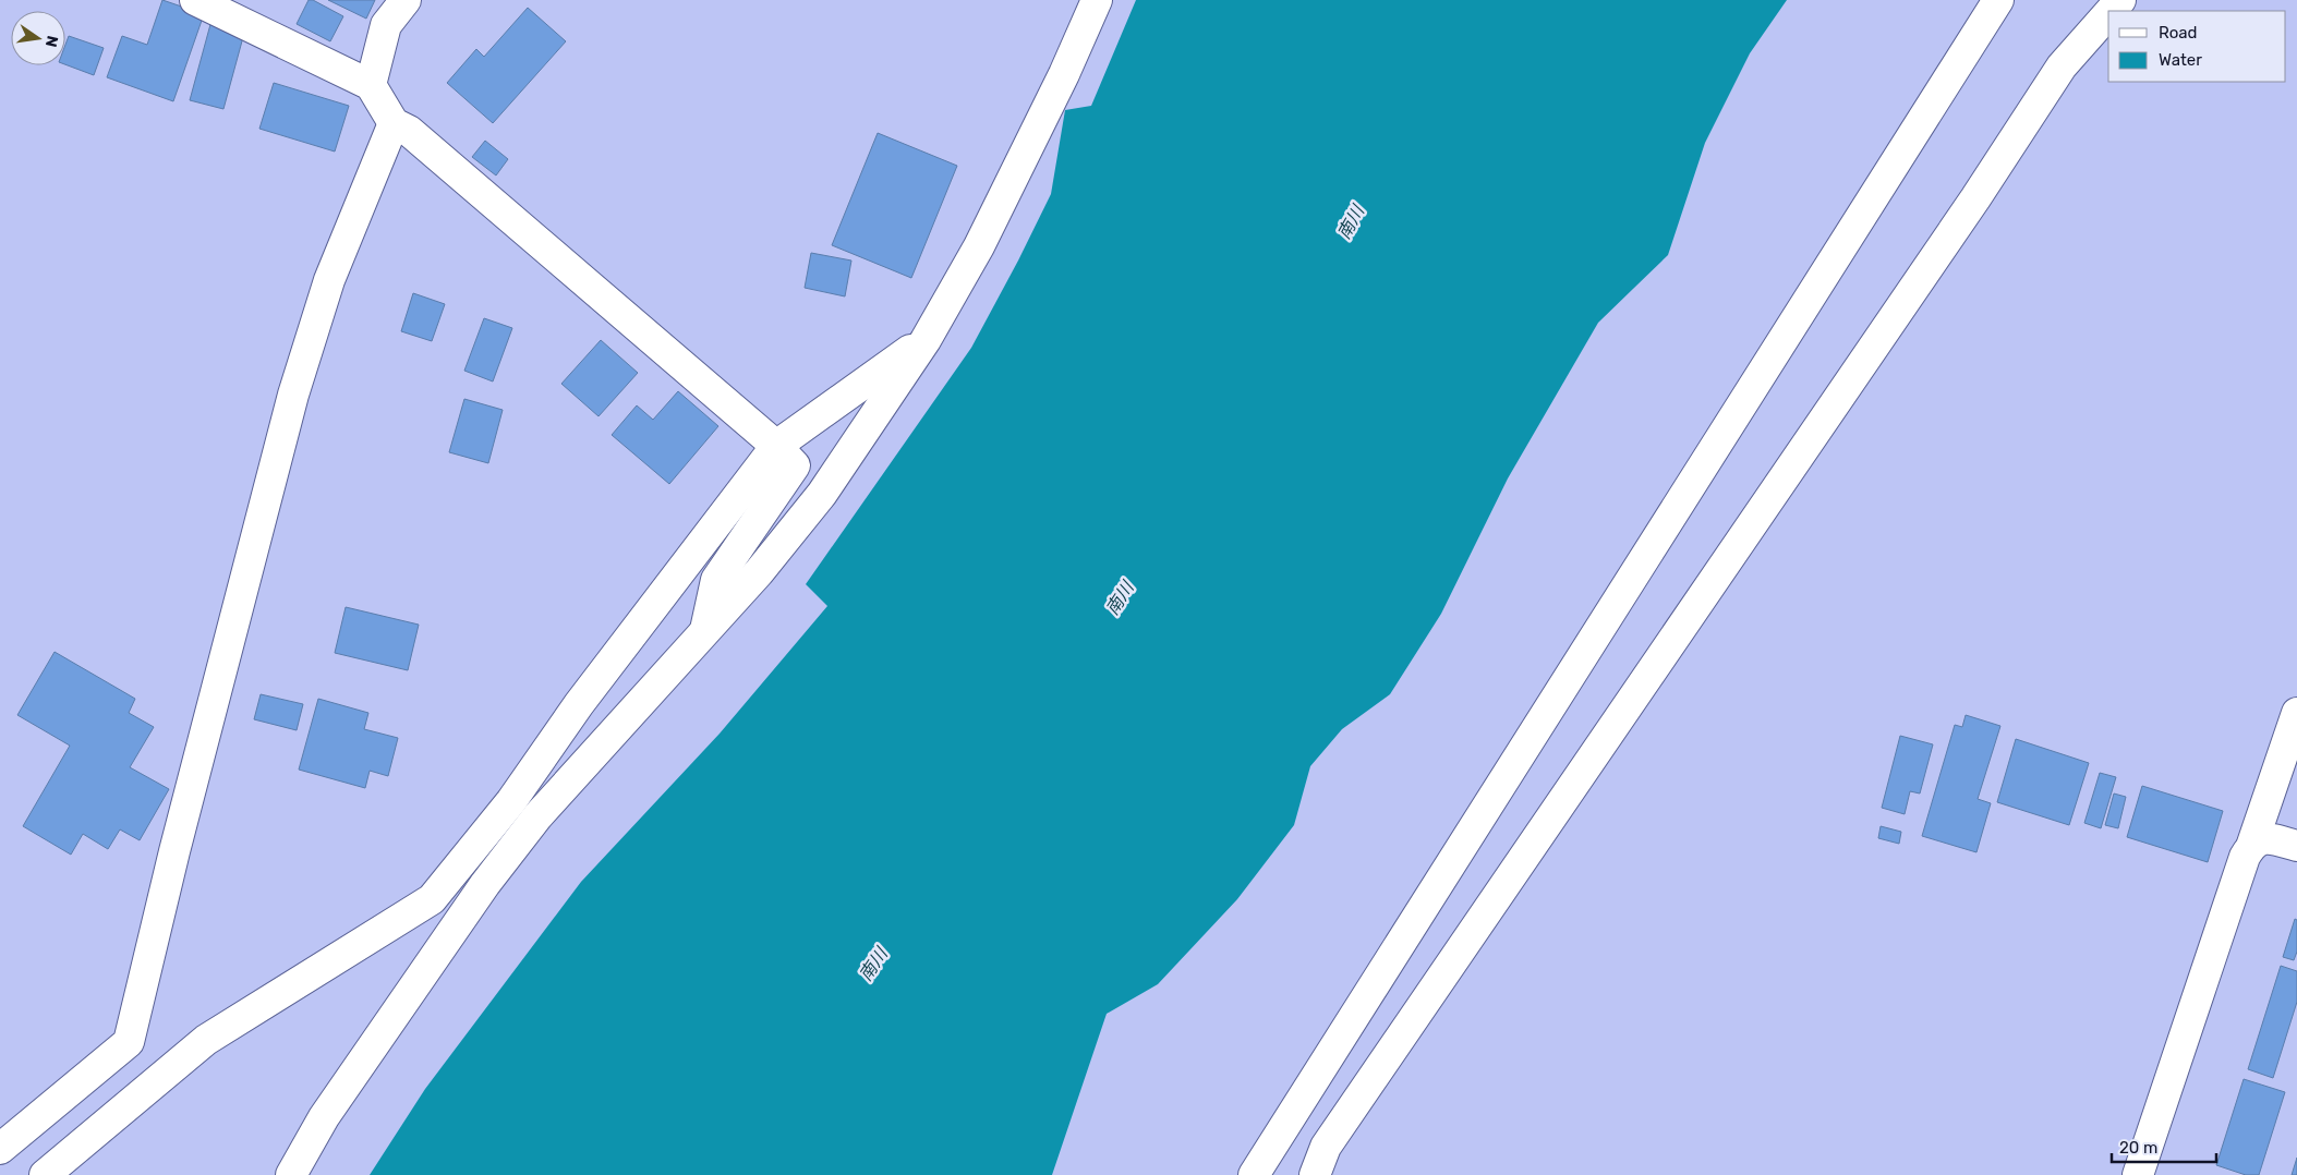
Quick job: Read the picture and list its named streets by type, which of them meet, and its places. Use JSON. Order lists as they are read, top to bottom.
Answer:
{
  "water": ["南川"],
  "legend": ["Road", "Water"],
  "scale_bar": "20 m",
  "north": "right"
}
